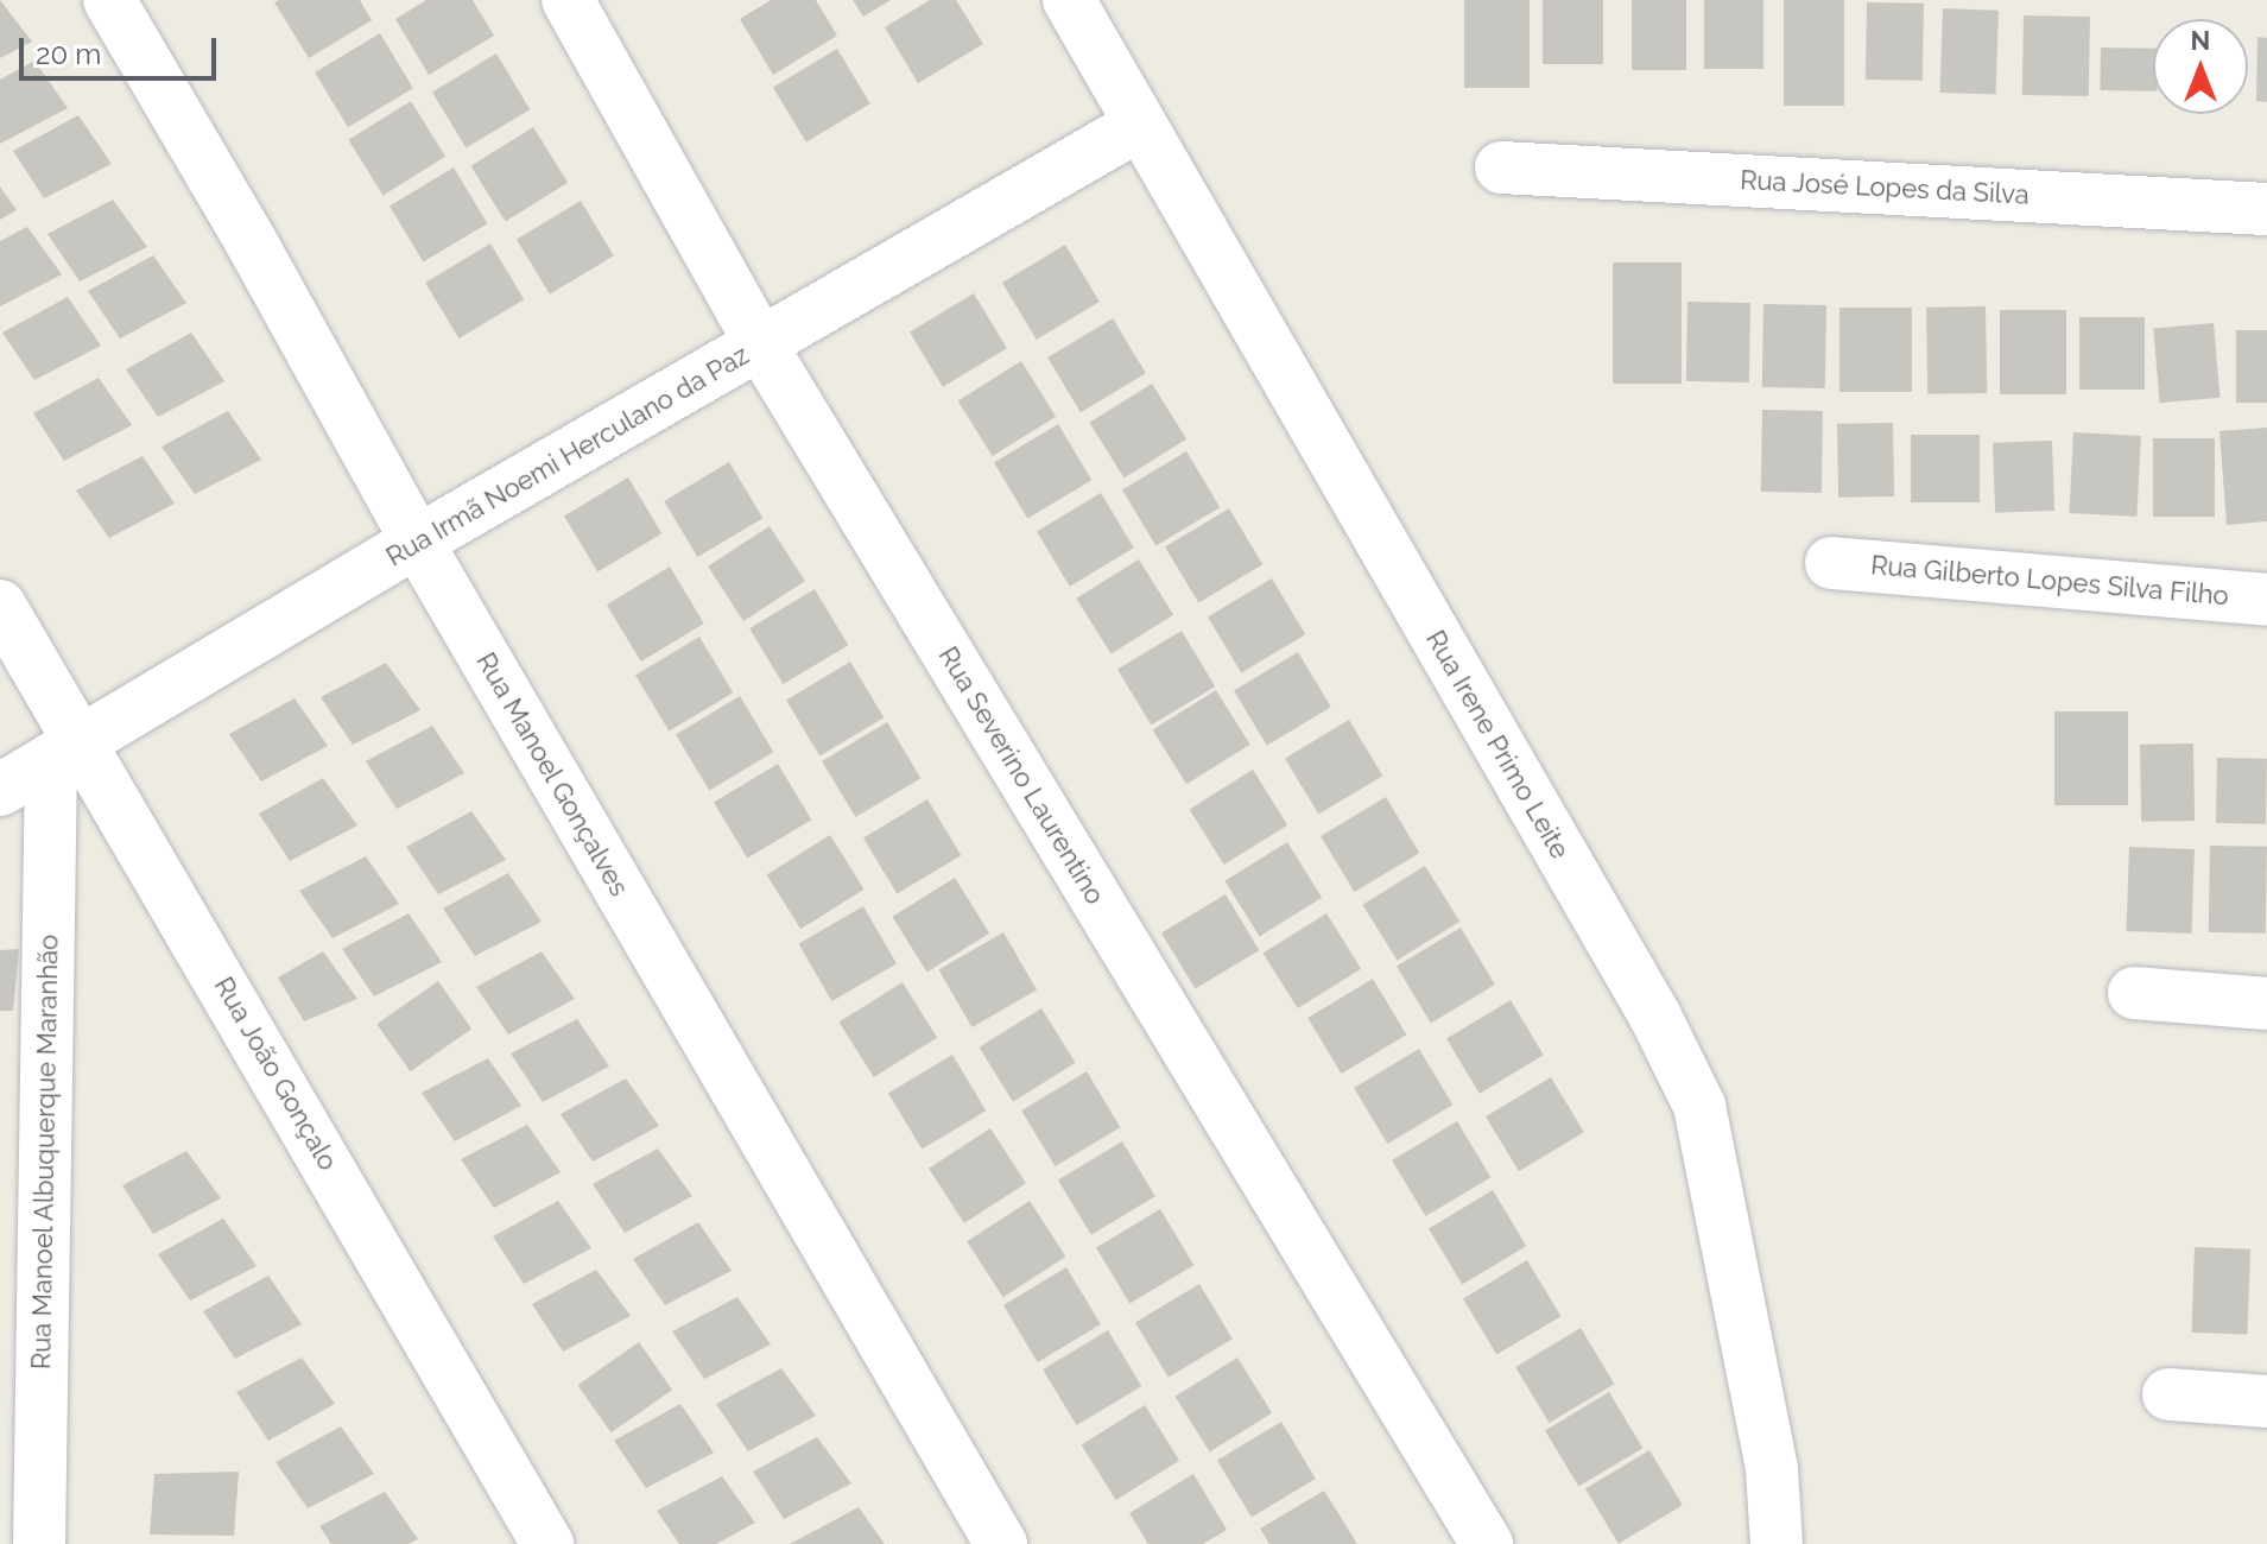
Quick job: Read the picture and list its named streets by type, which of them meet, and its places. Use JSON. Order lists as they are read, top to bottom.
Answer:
{
  "streets": {
    "street": [
      "Rua José Lopes da Silva",
      "Rua Irmã Noemi Herculano da Paz",
      "Rua Gilberto Lopes Silva Filho",
      "Rua Irene Primo Leite",
      "Rua Manoel Gonçalves",
      "Rua Severino Laurentino",
      "Rua João Gonçalo",
      "Rua Manoel Albuquerque Maranhão"
    ]
  },
  "crossings": [
    ["Rua Irmã Noemi Herculano da Paz", "Rua Irene Primo Leite"],
    ["Rua Irmã Noemi Herculano da Paz", "Rua Manoel Gonçalves"],
    ["Rua Irmã Noemi Herculano da Paz", "Rua Severino Laurentino"],
    ["Rua Irmã Noemi Herculano da Paz", "Rua João Gonçalo"],
    ["Rua Irmã Noemi Herculano da Paz", "Rua Manoel Albuquerque Maranhão"],
    ["Rua João Gonçalo", "Rua Manoel Albuquerque Maranhão"]
  ],
  "scale_bar": "20 m",
  "north": "top"
}
